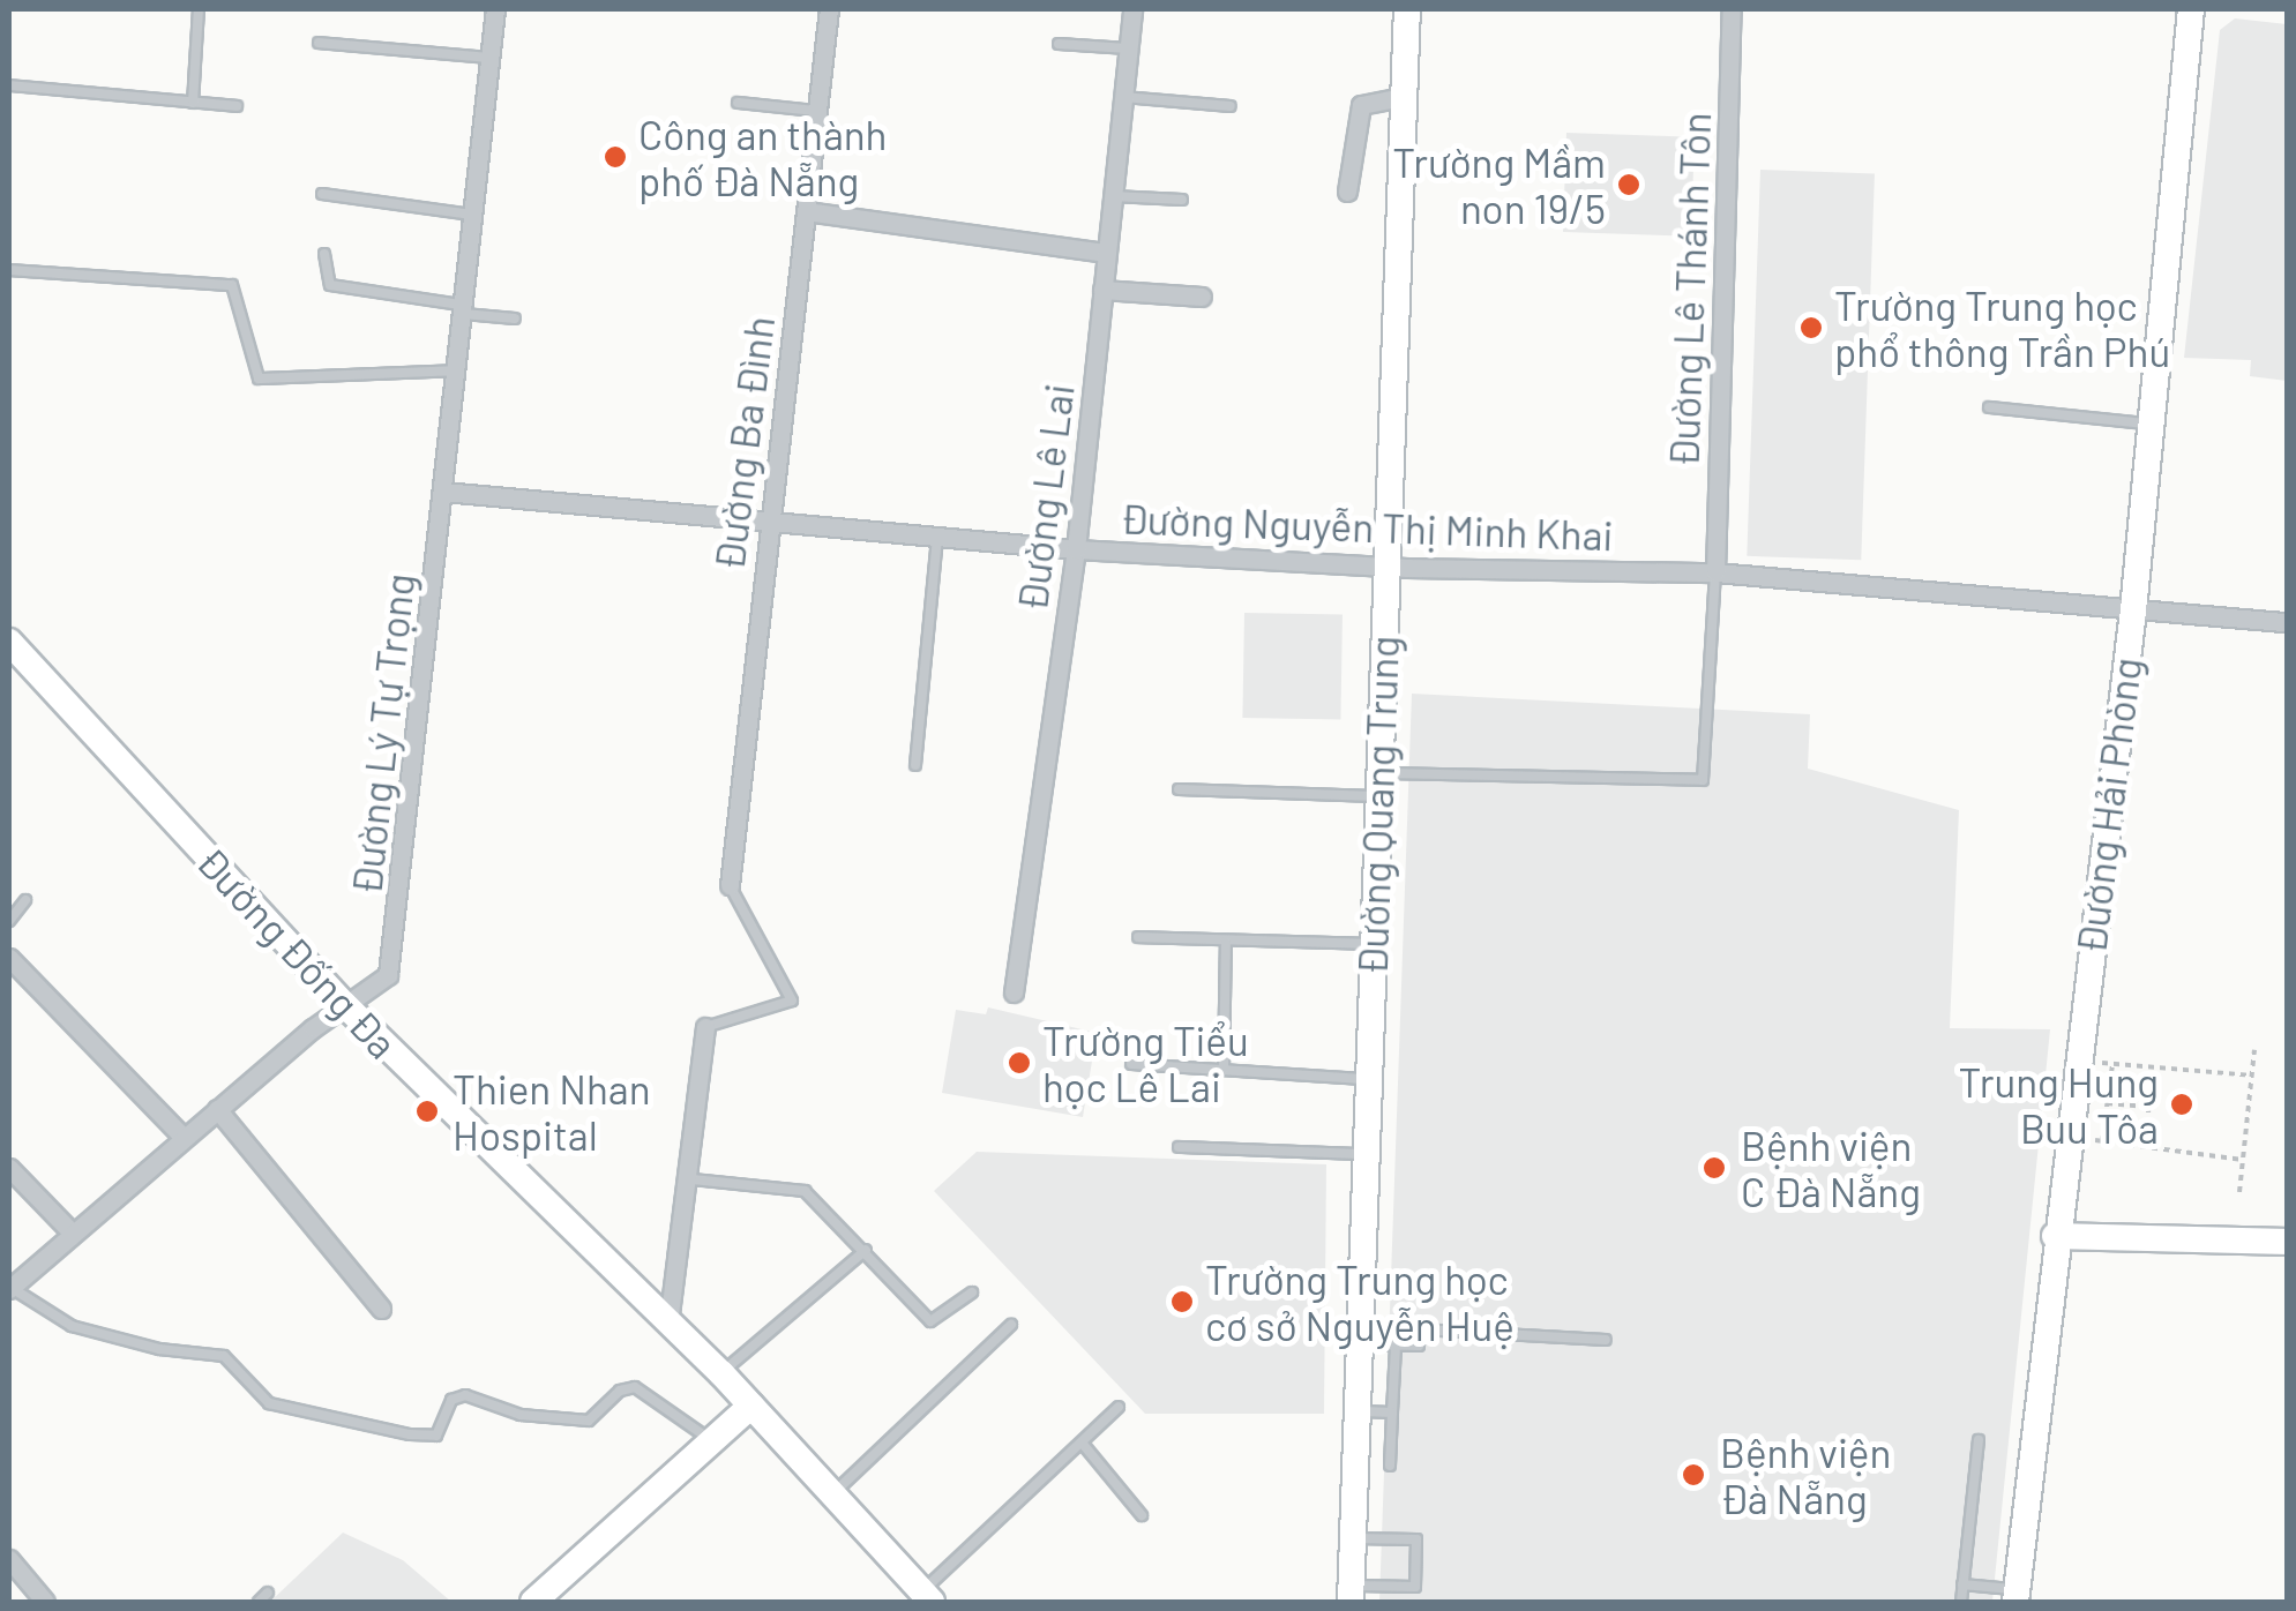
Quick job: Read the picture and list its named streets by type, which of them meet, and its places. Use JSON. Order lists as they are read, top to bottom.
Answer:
{
  "streets": {
    "main road": ["Đường Quang Trung", "Đường Hải Phòng", "Đường Đống Đa"],
    "street": [
      "Đường Lê Thánh Tôn",
      "Đường Ba Đình",
      "Đường Lê Lai",
      "Đường Nguyễn Thị Minh Khai",
      "Đường Lý Tự Trọng"
    ]
  },
  "crossings": [
    ["Đường Lê Thánh Tôn", "Đường Nguyễn Thị Minh Khai"],
    ["Đường Ba Đình", "Đường Nguyễn Thị Minh Khai"],
    ["Đường Lê Lai", "Đường Nguyễn Thị Minh Khai"],
    ["Đường Nguyễn Thị Minh Khai", "Đường Lý Tự Trọng"],
    ["Đường Nguyễn Thị Minh Khai", "Đường Quang Trung"],
    ["Đường Nguyễn Thị Minh Khai", "Đường Hải Phòng"],
    ["Đường Lý Tự Trọng", "Đường Đống Đa"]
  ],
  "places": [
    "Công an thành phố Đà Nẵng",
    "Trường Mầm non 19/5",
    "Trường Trung học phổ thông Trần Phú",
    "Trường Tiểu học Lê Lai",
    "Trung Hung Buu Tôa",
    "Thien Nhan Hospital",
    "Bệnh viện C Đà Nẵng",
    "Trường Trung học cơ sở Nguyễn Huệ",
    "Bệnh viện Đà Nẵng"
  ]
}
